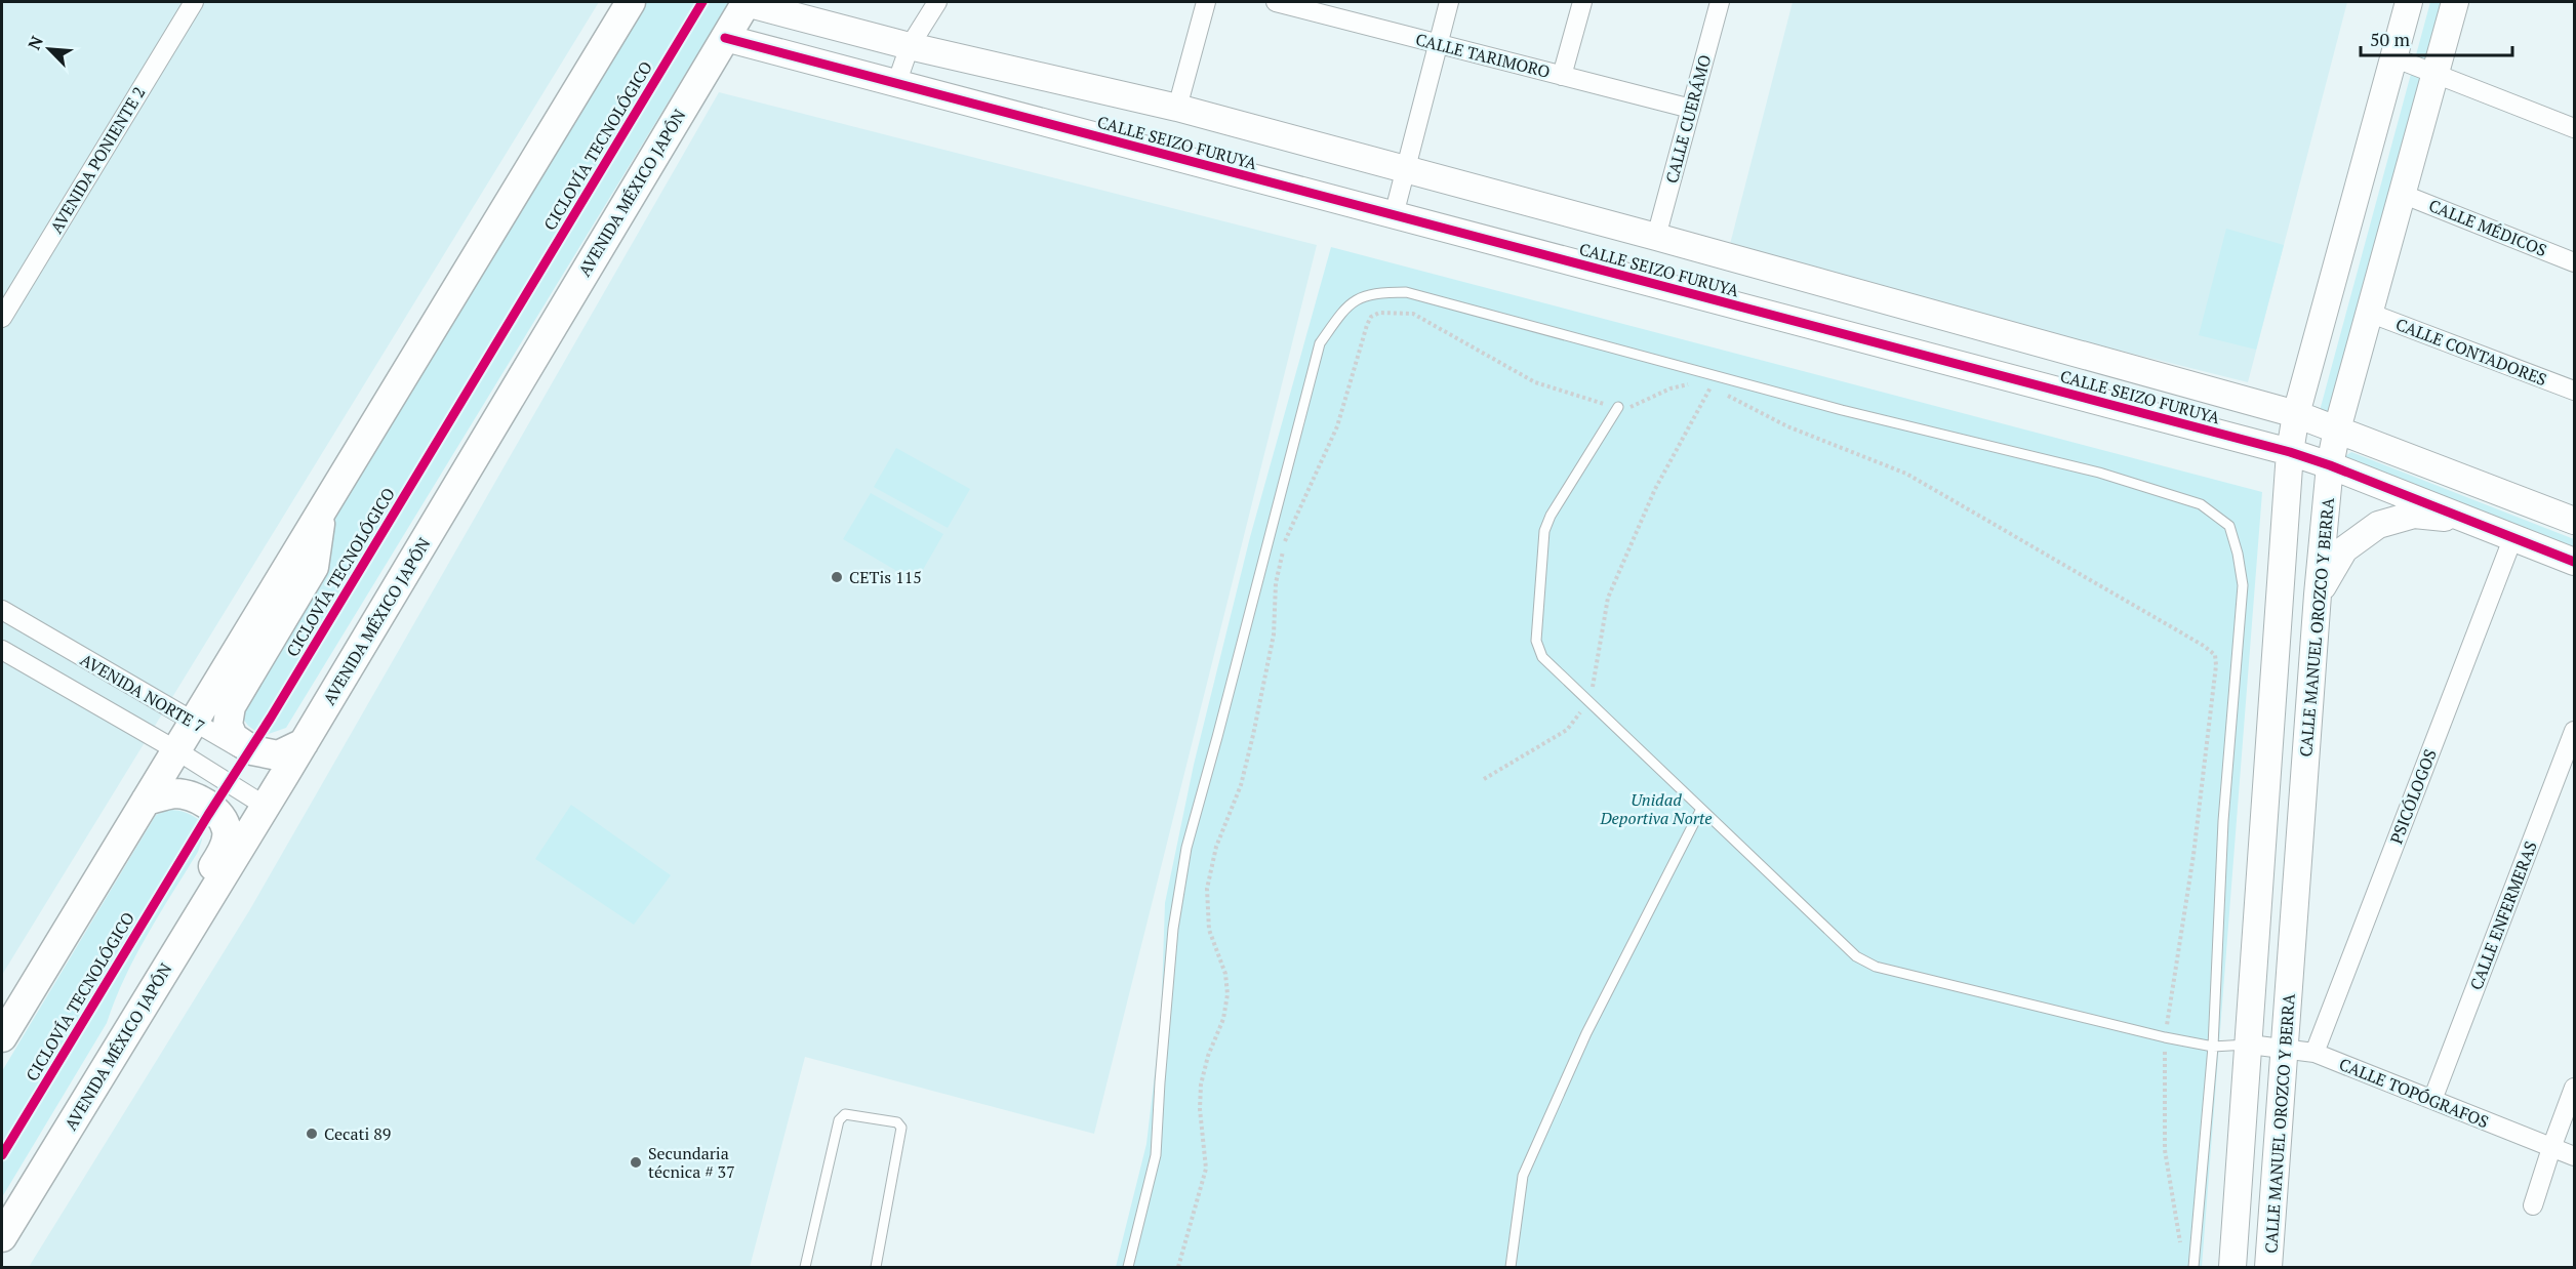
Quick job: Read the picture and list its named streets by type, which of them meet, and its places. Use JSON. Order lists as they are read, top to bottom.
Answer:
{
  "streets": {
    "main road": ["AVENIDA MÉXICO JAPÓN"],
    "street": [
      "CALLE TARIMORO",
      "CALLE CUERÁMO",
      "CALLE SEIZO FURUYA",
      "AVENIDA PONIENTE 2",
      "CALLE MÉDICOS",
      "CALLE CONTADORES",
      "CALLE MANUEL OROZCO Y BERRA",
      "AVENIDA NORTE 7",
      "PSICÓLOGOS",
      "CALLE ENFERMERAS",
      "CALLE TOPÓGRAFOS"
    ],
    "cycle path": ["CICLOVÍA TECNOLÓGICO"]
  },
  "crossings": [
    ["CALLE TARIMORO", "CALLE CUERÁMO"],
    ["CALLE CUERÁMO", "CALLE SEIZO FURUYA"],
    ["CALLE SEIZO FURUYA", "AVENIDA MÉXICO JAPÓN"],
    ["CALLE SEIZO FURUYA", "CALLE MANUEL OROZCO Y BERRA"],
    ["CALLE SEIZO FURUYA", "PSICÓLOGOS"],
    ["AVENIDA MÉXICO JAPÓN", "AVENIDA NORTE 7"],
    ["CALLE MÉDICOS", "CALLE MANUEL OROZCO Y BERRA"],
    ["CALLE CONTADORES", "CALLE MANUEL OROZCO Y BERRA"],
    ["CALLE MANUEL OROZCO Y BERRA", "CALLE TOPÓGRAFOS"],
    ["PSICÓLOGOS", "CALLE TOPÓGRAFOS"],
    ["CALLE ENFERMERAS", "CALLE TOPÓGRAFOS"]
  ],
  "parks": ["Unidad Deportiva Norte"],
  "places": ["CETis 115", "Cecati 89", "Secundaria técnica # 37"],
  "scale_bar": "50 m",
  "north": "top left"
}
